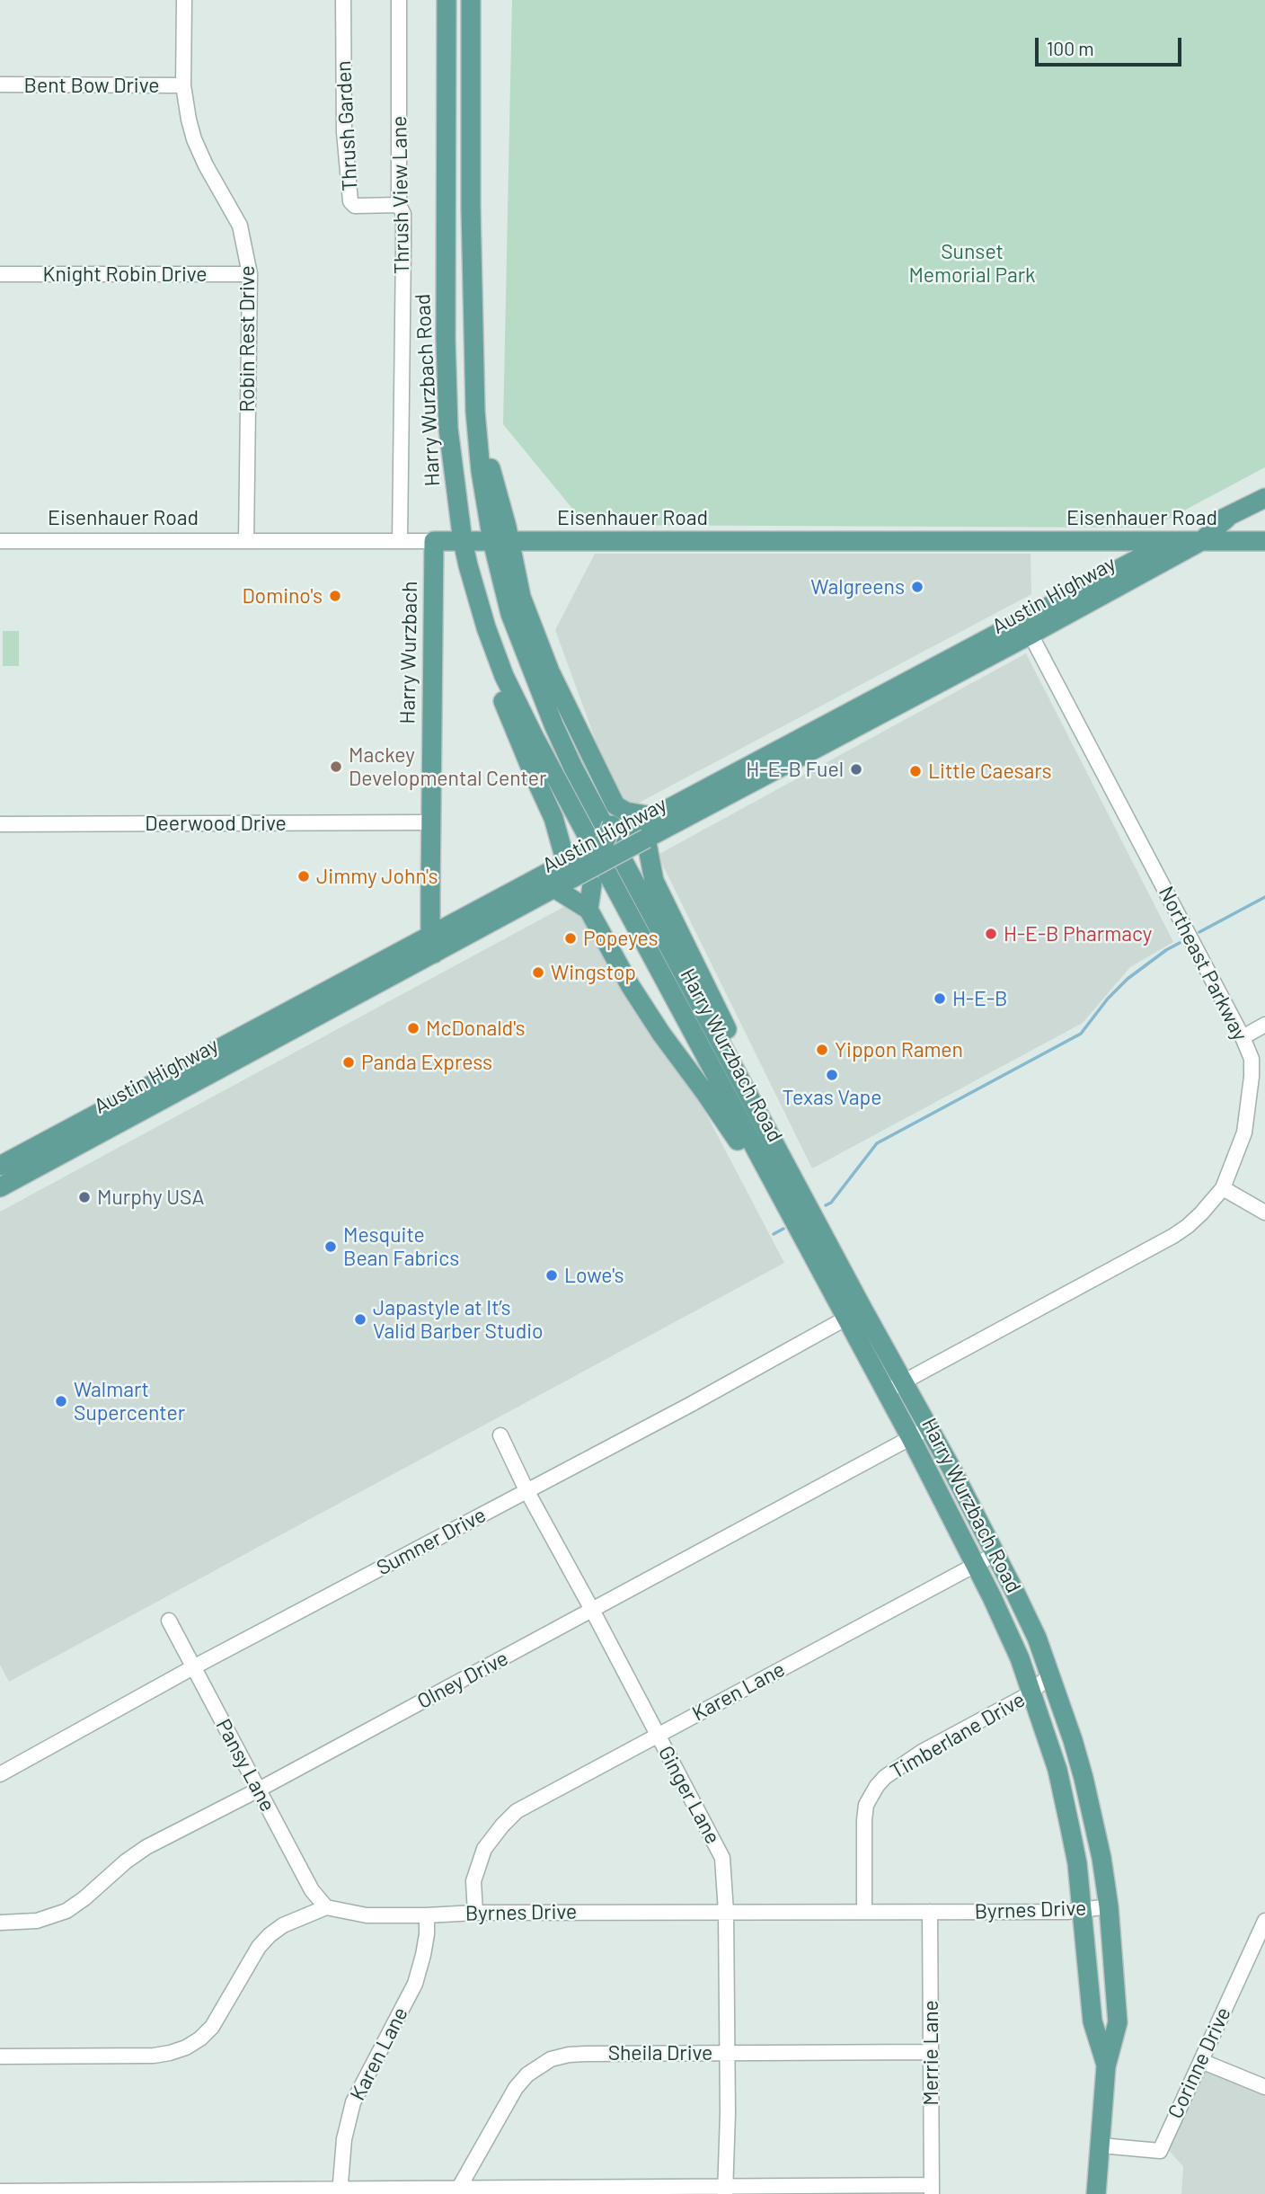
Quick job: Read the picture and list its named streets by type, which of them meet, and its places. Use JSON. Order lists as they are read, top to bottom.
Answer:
{
  "streets": {
    "main road": [
      "Harry Wurzbach Road",
      "Eisenhauer Road",
      "Austin Highway",
      "Harry Wurzbach"
    ],
    "street": [
      "Bent Bow Drive",
      "Thrush Garden",
      "Thrush View Lane",
      "Knight Robin Drive",
      "Robin Rest Drive",
      "Deerwood Drive",
      "Northeast Parkway",
      "Sumner Drive",
      "Olney Drive",
      "Karen Lane",
      "Timberlane Drive",
      "Pansy Lane",
      "Ginger Lane",
      "Byrnes Drive",
      "Sheila Drive",
      "Merrie Lane",
      "Corinne Drive"
    ]
  },
  "crossings": [
    ["Bent Bow Drive", "Robin Rest Drive"],
    ["Thrush Garden", "Thrush View Lane"],
    ["Thrush View Lane", "Eisenhauer Road"],
    ["Knight Robin Drive", "Robin Rest Drive"],
    ["Robin Rest Drive", "Eisenhauer Road"],
    ["Harry Wurzbach Road", "Eisenhauer Road"],
    ["Harry Wurzbach Road", "Northeast Parkway"],
    ["Harry Wurzbach Road", "Sumner Drive"],
    ["Harry Wurzbach Road", "Olney Drive"],
    ["Harry Wurzbach Road", "Karen Lane"],
    ["Harry Wurzbach Road", "Timberlane Drive"],
    ["Harry Wurzbach Road", "Byrnes Drive"],
    ["Harry Wurzbach Road", "Corinne Drive"],
    ["Eisenhauer Road", "Austin Highway"],
    ["Eisenhauer Road", "Harry Wurzbach"],
    ["Austin Highway", "Harry Wurzbach"],
    ["Austin Highway", "Northeast Parkway"],
    ["Harry Wurzbach", "Deerwood Drive"],
    ["Sumner Drive", "Pansy Lane"],
    ["Sumner Drive", "Ginger Lane"],
    ["Olney Drive", "Pansy Lane"],
    ["Olney Drive", "Ginger Lane"],
    ["Karen Lane", "Ginger Lane"],
    ["Karen Lane", "Byrnes Drive"],
    ["Timberlane Drive", "Byrnes Drive"],
    ["Pansy Lane", "Byrnes Drive"],
    ["Ginger Lane", "Byrnes Drive"],
    ["Ginger Lane", "Sheila Drive"],
    ["Byrnes Drive", "Merrie Lane"],
    ["Sheila Drive", "Merrie Lane"]
  ],
  "parks": ["Sunset Memorial Park"],
  "places": [
    "Walgreens",
    "Domino's",
    "Mackey Developmental Center",
    "H-E-B Fuel",
    "Little Caesars",
    "Jimmy John's",
    "H-E-B Pharmacy",
    "Popeyes",
    "Wingstop",
    "H-E-B",
    "McDonald's",
    "Yippon Ramen",
    "Panda Express",
    "Texas Vape",
    "Murphy USA",
    "Mesquite Bean Fabrics",
    "Lowe's",
    "Japastyle at It’s Valid Barber Studio",
    "Walmart Supercenter"
  ],
  "scale_bar": "100 m"
}
